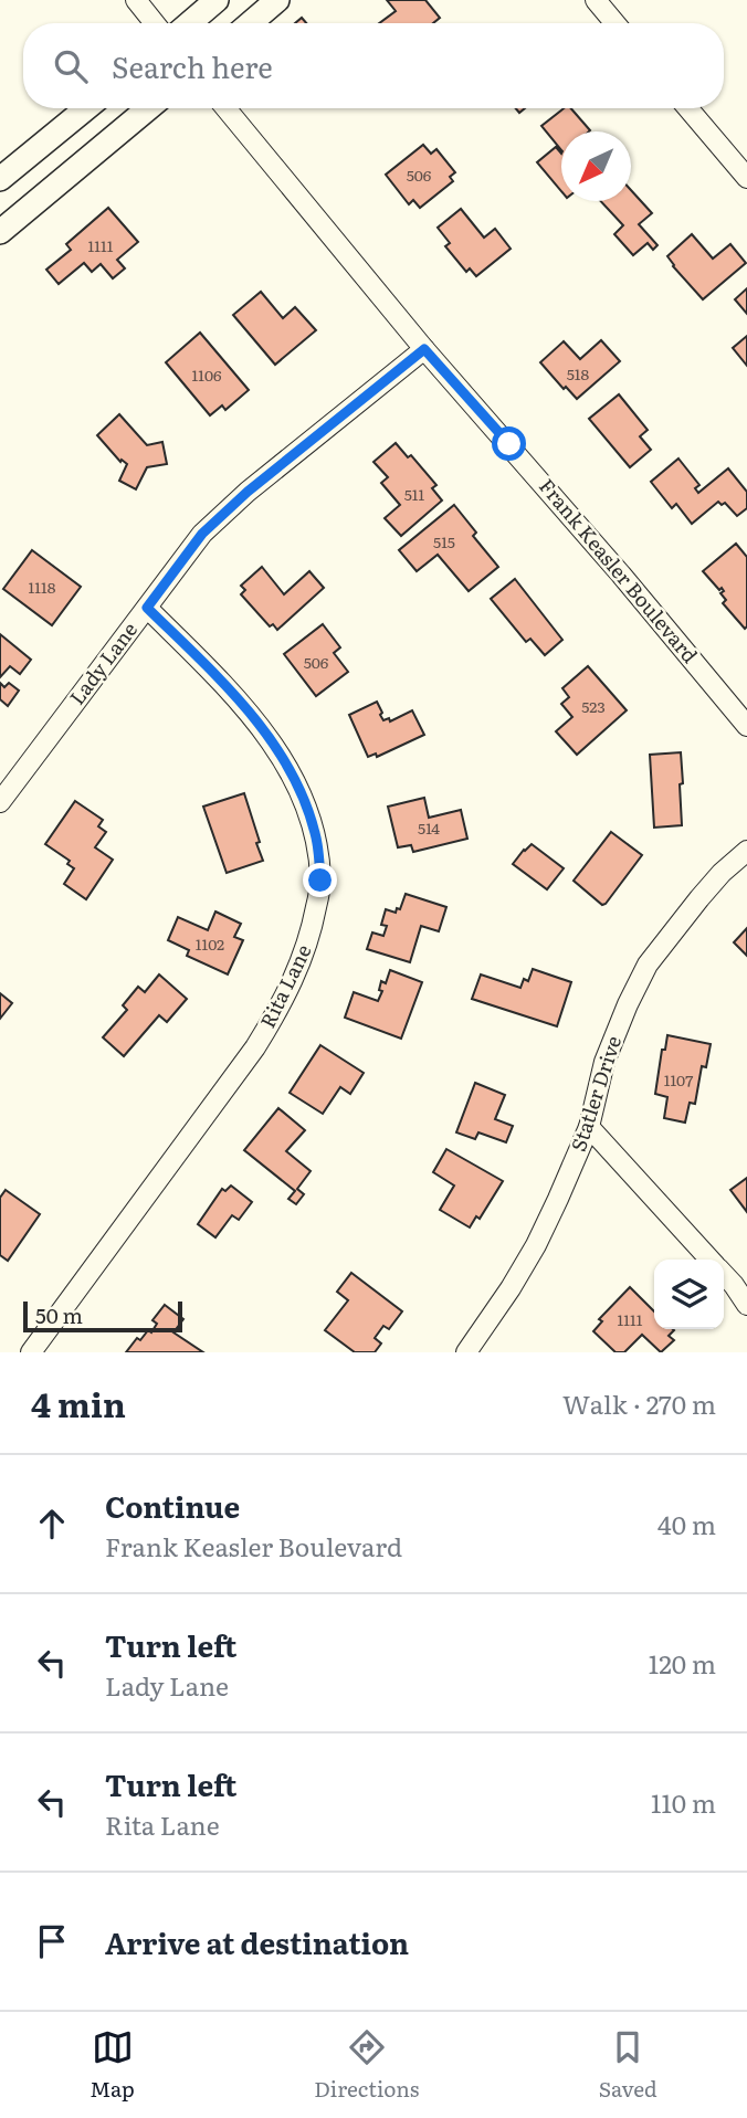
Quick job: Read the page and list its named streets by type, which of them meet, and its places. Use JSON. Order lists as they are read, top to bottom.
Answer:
{
  "streets": {
    "street": [
      "Frank Keasler Boulevard",
      "Lady Lane",
      "Rita Lane",
      "Statler Drive"
    ]
  },
  "crossings": [
    ["Frank Keasler Boulevard", "Lady Lane"],
    ["Lady Lane", "Rita Lane"]
  ],
  "house_numbers": [
    "506",
    "1111",
    "518",
    "1106",
    "511",
    "515",
    "1118",
    "506",
    "523",
    "514",
    "1102",
    "1107",
    "1111"
  ],
  "scale_bar": "50 m",
  "north": "bottom left",
  "page": {
    "search": "Search here",
    "scale": "50 m",
    "heading": ["4 min", "Walk · 270 m"],
    "list": [
      ["Continue", "Frank Keasler Boulevard", "40 m"],
      ["Turn left", "Lady Lane", "120 m"],
      ["Turn left", "Rita Lane", "110 m"],
      "Arrive at destination"
    ],
    "nav": ["Map", "Directions", "Saved"]
  }
}
